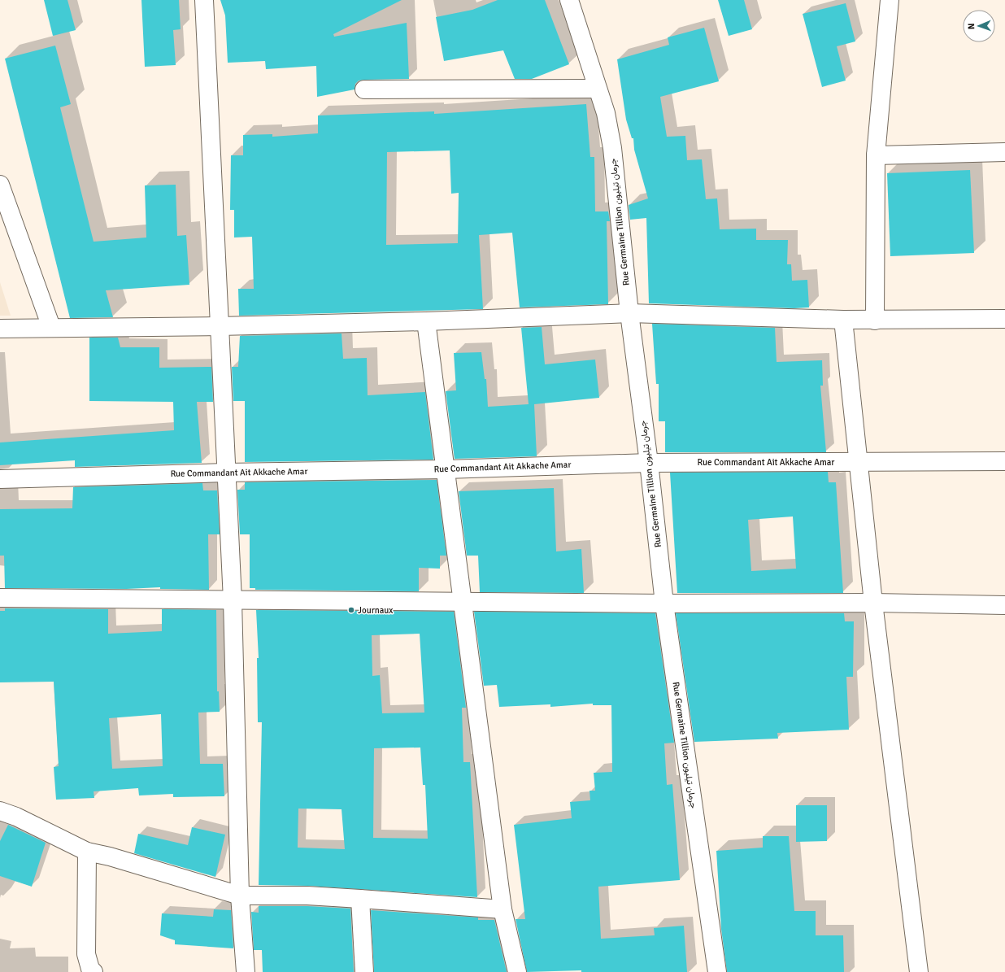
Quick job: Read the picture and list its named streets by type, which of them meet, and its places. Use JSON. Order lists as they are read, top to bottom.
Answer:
{
  "streets": {
    "street": ["Rue Germaine Tillion جرمان تيليون", "Rue Commandant Ait Akkache Amar"]
  },
  "crossings": [
    ["Rue Germaine Tillion جرمان تيليون", "Rue Commandant Ait Akkache Amar"]
  ],
  "places": ["Journaux"],
  "north": "left"
}
